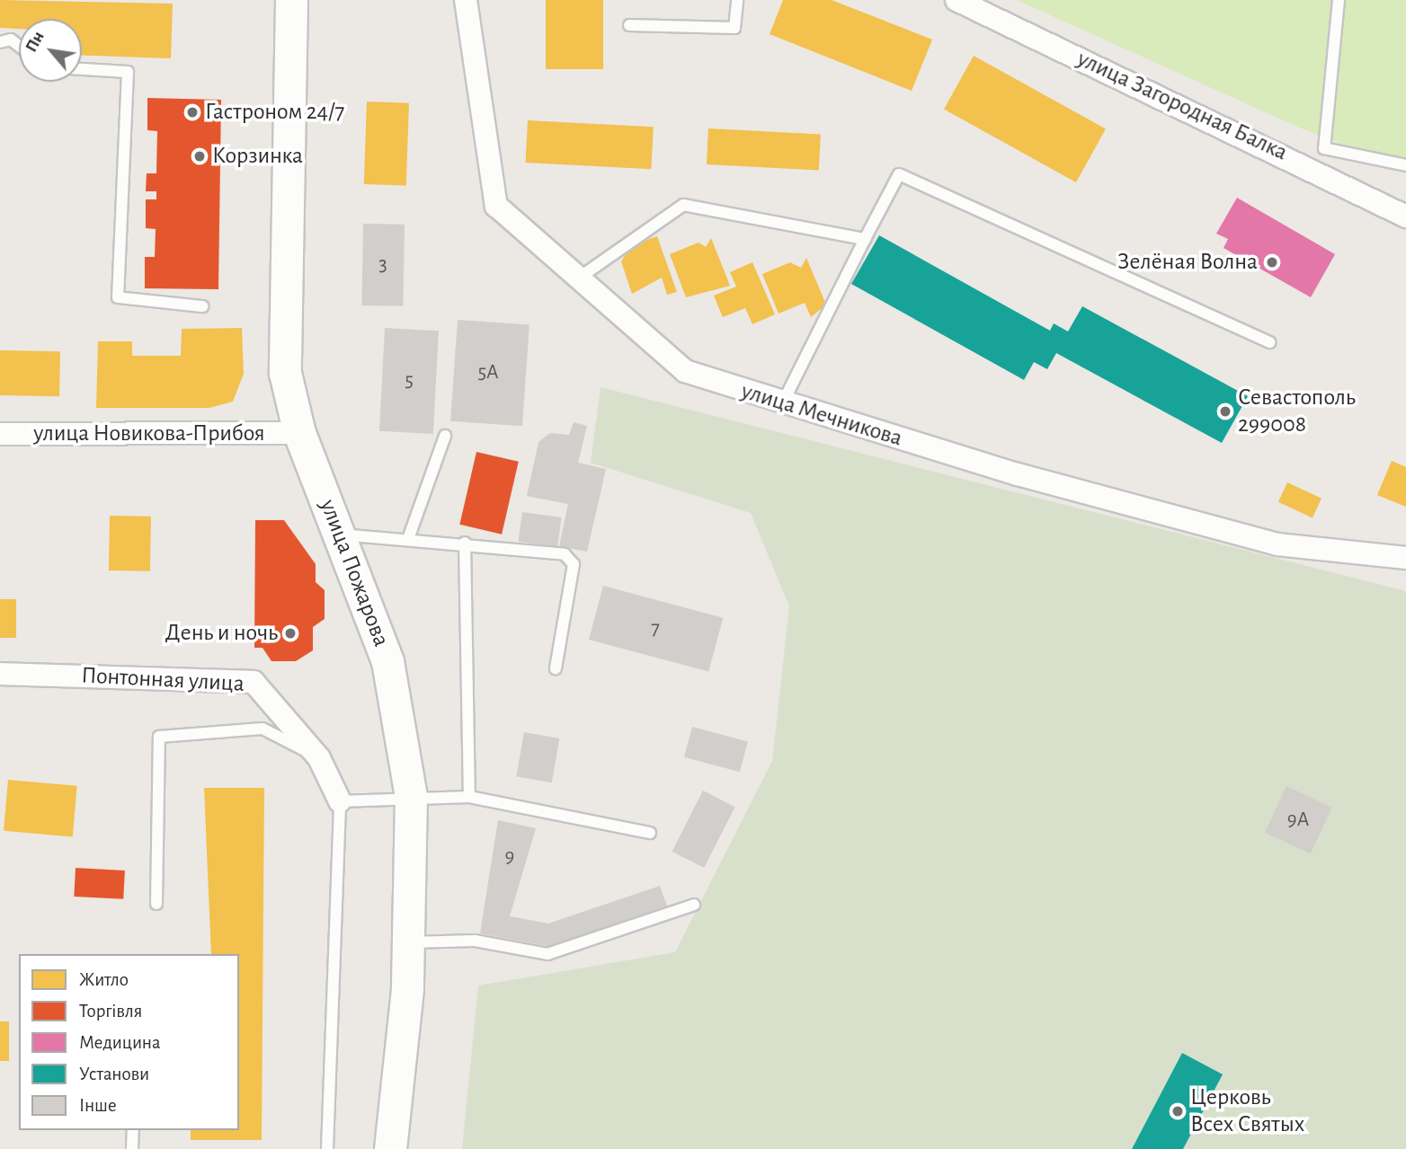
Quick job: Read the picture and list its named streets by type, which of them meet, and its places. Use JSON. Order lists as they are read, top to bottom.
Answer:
{
  "streets": {
    "main road": ["улица Пожарова"],
    "street": [
      "улица Загородная Балка",
      "улица Мечникова",
      "улица Новикова-Прибоя",
      "Понтонная улица"
    ]
  },
  "crossings": [
    ["улица Новикова-Прибоя", "улица Пожарова"]
  ],
  "places": [
    "Гастроном 24/7",
    "Корзинка",
    "Зелёная Волна",
    "Севастополь 299008",
    "День и ночь",
    "Церковь Всех Святых"
  ],
  "house_numbers": [
    "3",
    "5А",
    "5",
    "7",
    "9А",
    "9"
  ],
  "legend": [
    "Житло",
    "Торгівля",
    "Медицина",
    "Установи",
    "Інше"
  ],
  "north": "top left"
}
